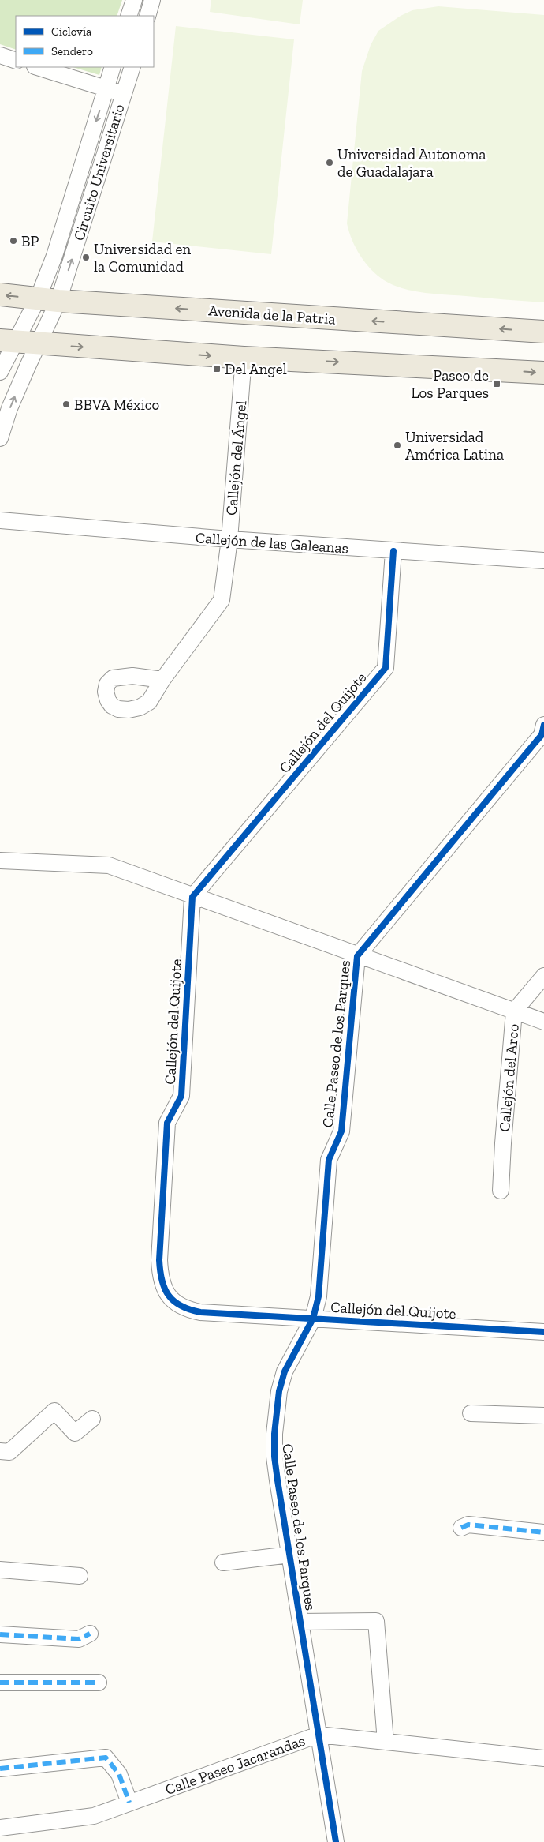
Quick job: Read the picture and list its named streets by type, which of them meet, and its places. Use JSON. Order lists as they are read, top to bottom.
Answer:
{
  "streets": {
    "main road": ["Avenida de la Patria"],
    "street": [
      "Circuito Universitario",
      "Callejón del Ángel",
      "Callejón de las Galeanas",
      "Callejón del Quijote",
      "Calle Paseo de los Parques",
      "Callejón del Arco",
      "Calle Paseo Jacarandas"
    ]
  },
  "crossings": [
    ["Circuito Universitario", "Avenida de la Patria"],
    ["Callejón del Ángel", "Callejón de las Galeanas"],
    ["Callejón de las Galeanas", "Callejón del Quijote"],
    ["Callejón del Quijote", "Calle Paseo de los Parques"],
    ["Calle Paseo de los Parques", "Calle Paseo Jacarandas"]
  ],
  "places": {
    "other": [
      "Universidad Autonoma de Guadalajara",
      "BP",
      "Universidad en la Comunidad",
      "BBVA México",
      "Universidad América Latina"
    ],
    "transit": ["Del Angel", "Paseo de Los Parques"]
  },
  "legend": ["Ciclovía", "Sendero"]
}
